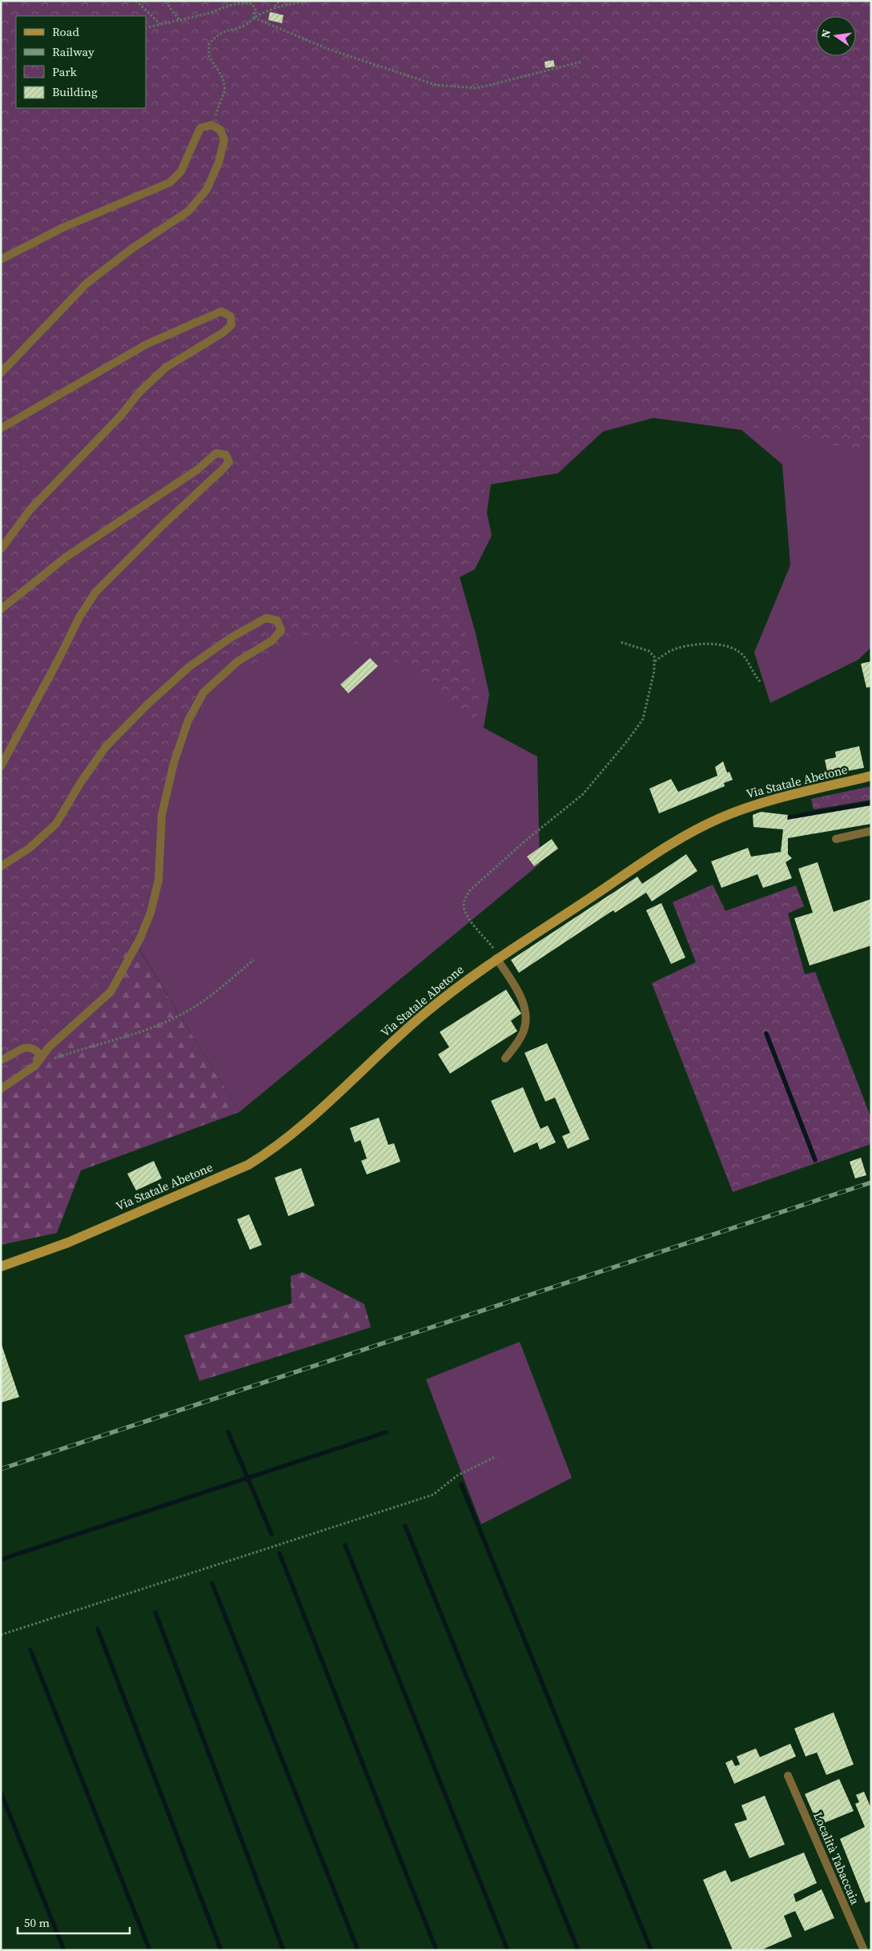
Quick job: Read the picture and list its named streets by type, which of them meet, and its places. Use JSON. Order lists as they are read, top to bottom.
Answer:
{
  "streets": {
    "main road": ["Via Statale Abetone"],
    "lane": ["Località Tabaccaia"]
  },
  "legend": [
    "Road",
    "Railway",
    "Park",
    "Building"
  ],
  "scale_bar": "50 m",
  "north": "left"
}
